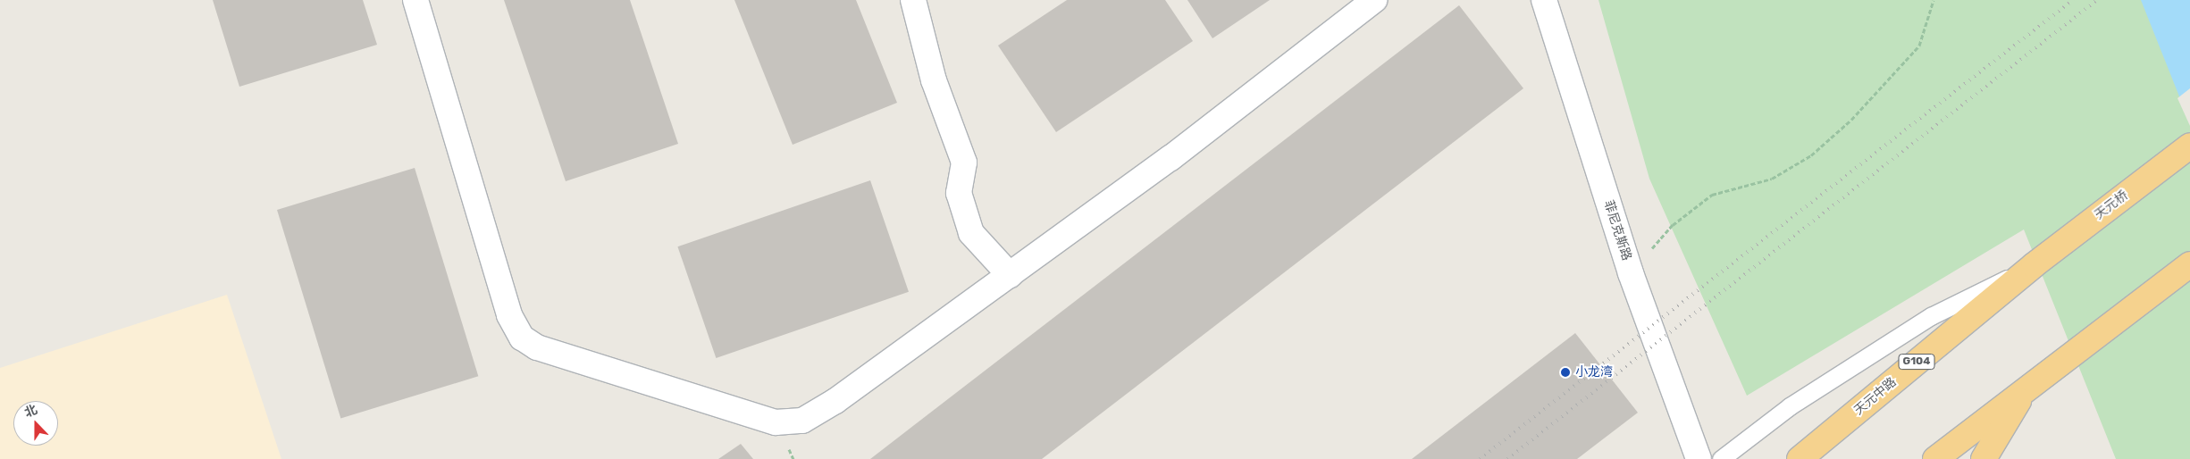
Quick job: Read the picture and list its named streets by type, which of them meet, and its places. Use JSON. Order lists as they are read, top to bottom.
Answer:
{
  "streets": {
    "highway": ["天元桥", "G104", "天元中路"],
    "street": ["菲尼克斯路"]
  },
  "crossings": [
    ["天元桥", "天元中路"]
  ],
  "places": ["小龙湾"],
  "north": "top"
}
